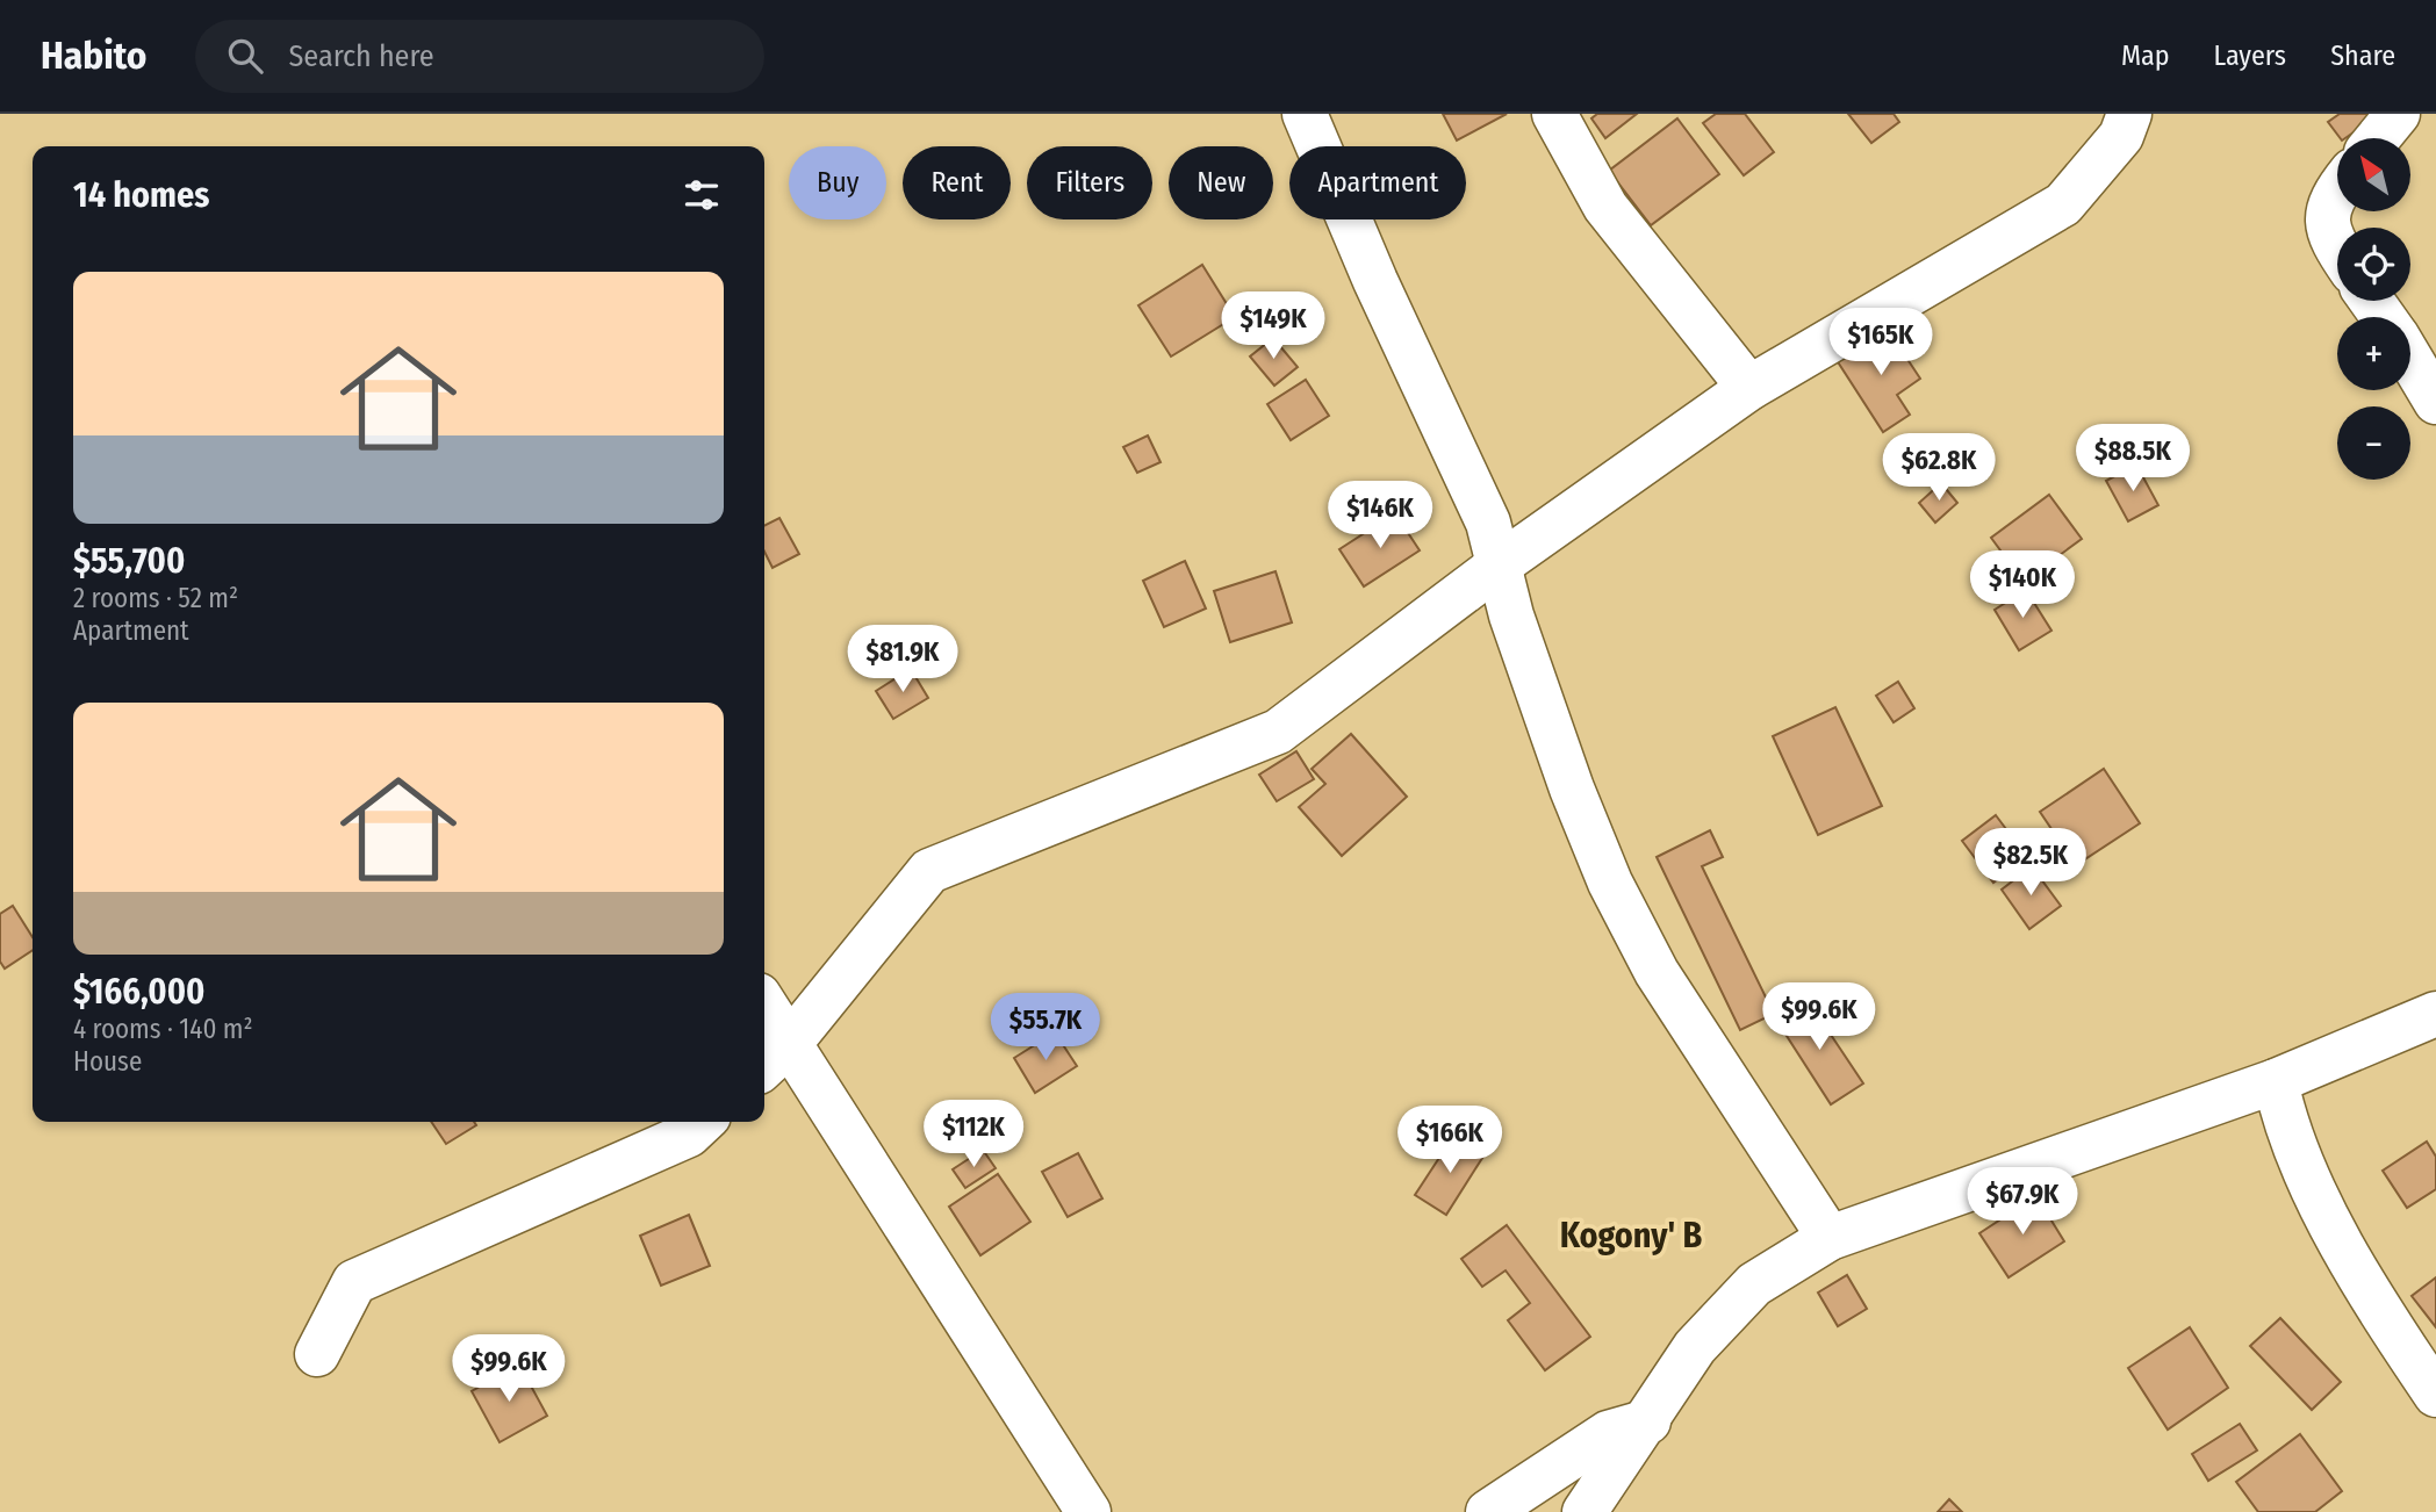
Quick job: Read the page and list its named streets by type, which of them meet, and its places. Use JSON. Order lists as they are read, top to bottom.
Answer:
{
  "districts": ["Kogony' B"],
  "north": "top left",
  "page": {
    "header": "Habito",
    "search": "Search here",
    "nav": ["Map", "Layers", "Share"],
    "map_buttons": ["+", "−"],
    "chip": [
      "Buy",
      "Rent",
      "Filters",
      "New",
      "Apartment"
    ],
    "heading": "14 homes",
    "list": [
      {
        "name": "$55,700",
        "note": "2 rooms · 52 m² · Apartment"
      },
      {
        "name": "$166,000",
        "note": "4 rooms · 140 m² · House"
      }
    ],
    "price": [
      "$149K",
      "$165K",
      "$88.5K",
      "$62.8K",
      "$146K",
      "$140K",
      "$81.9K",
      "$82.5K",
      "$99.6K",
      "$55.7K",
      "$112K",
      "$166K",
      "$67.9K",
      "$99.6K"
    ]
  }
}
